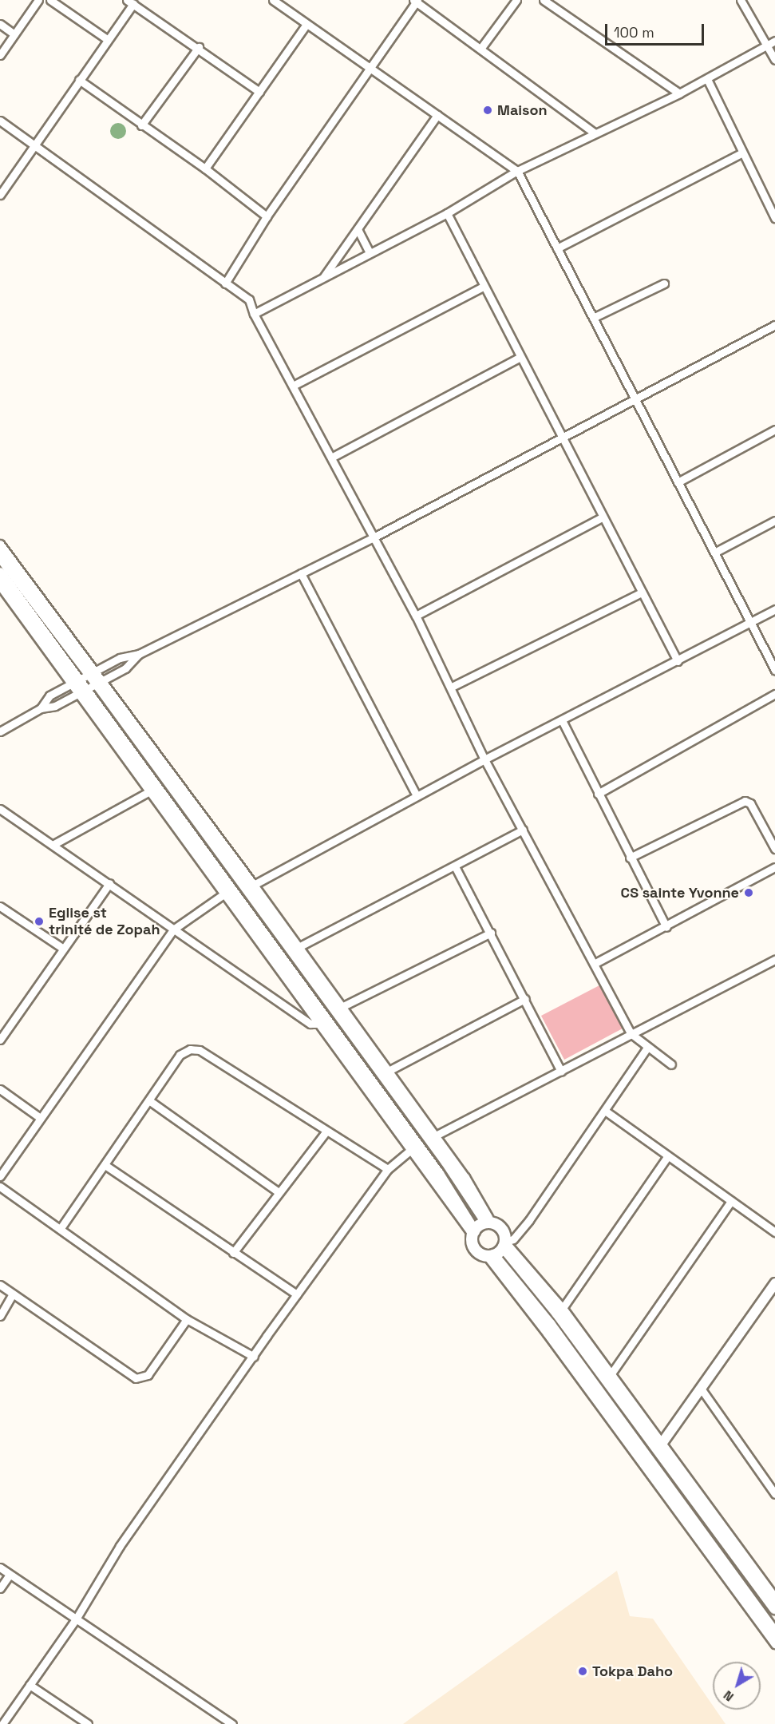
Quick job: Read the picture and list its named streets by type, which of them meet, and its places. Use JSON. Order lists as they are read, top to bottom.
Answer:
{
  "places": [
    "Maison",
    "CS sainte Yvonne",
    "Eglise st trinité de Zopah",
    "Tokpa Daho"
  ],
  "scale_bar": "100 m",
  "north": "bottom left"
}
